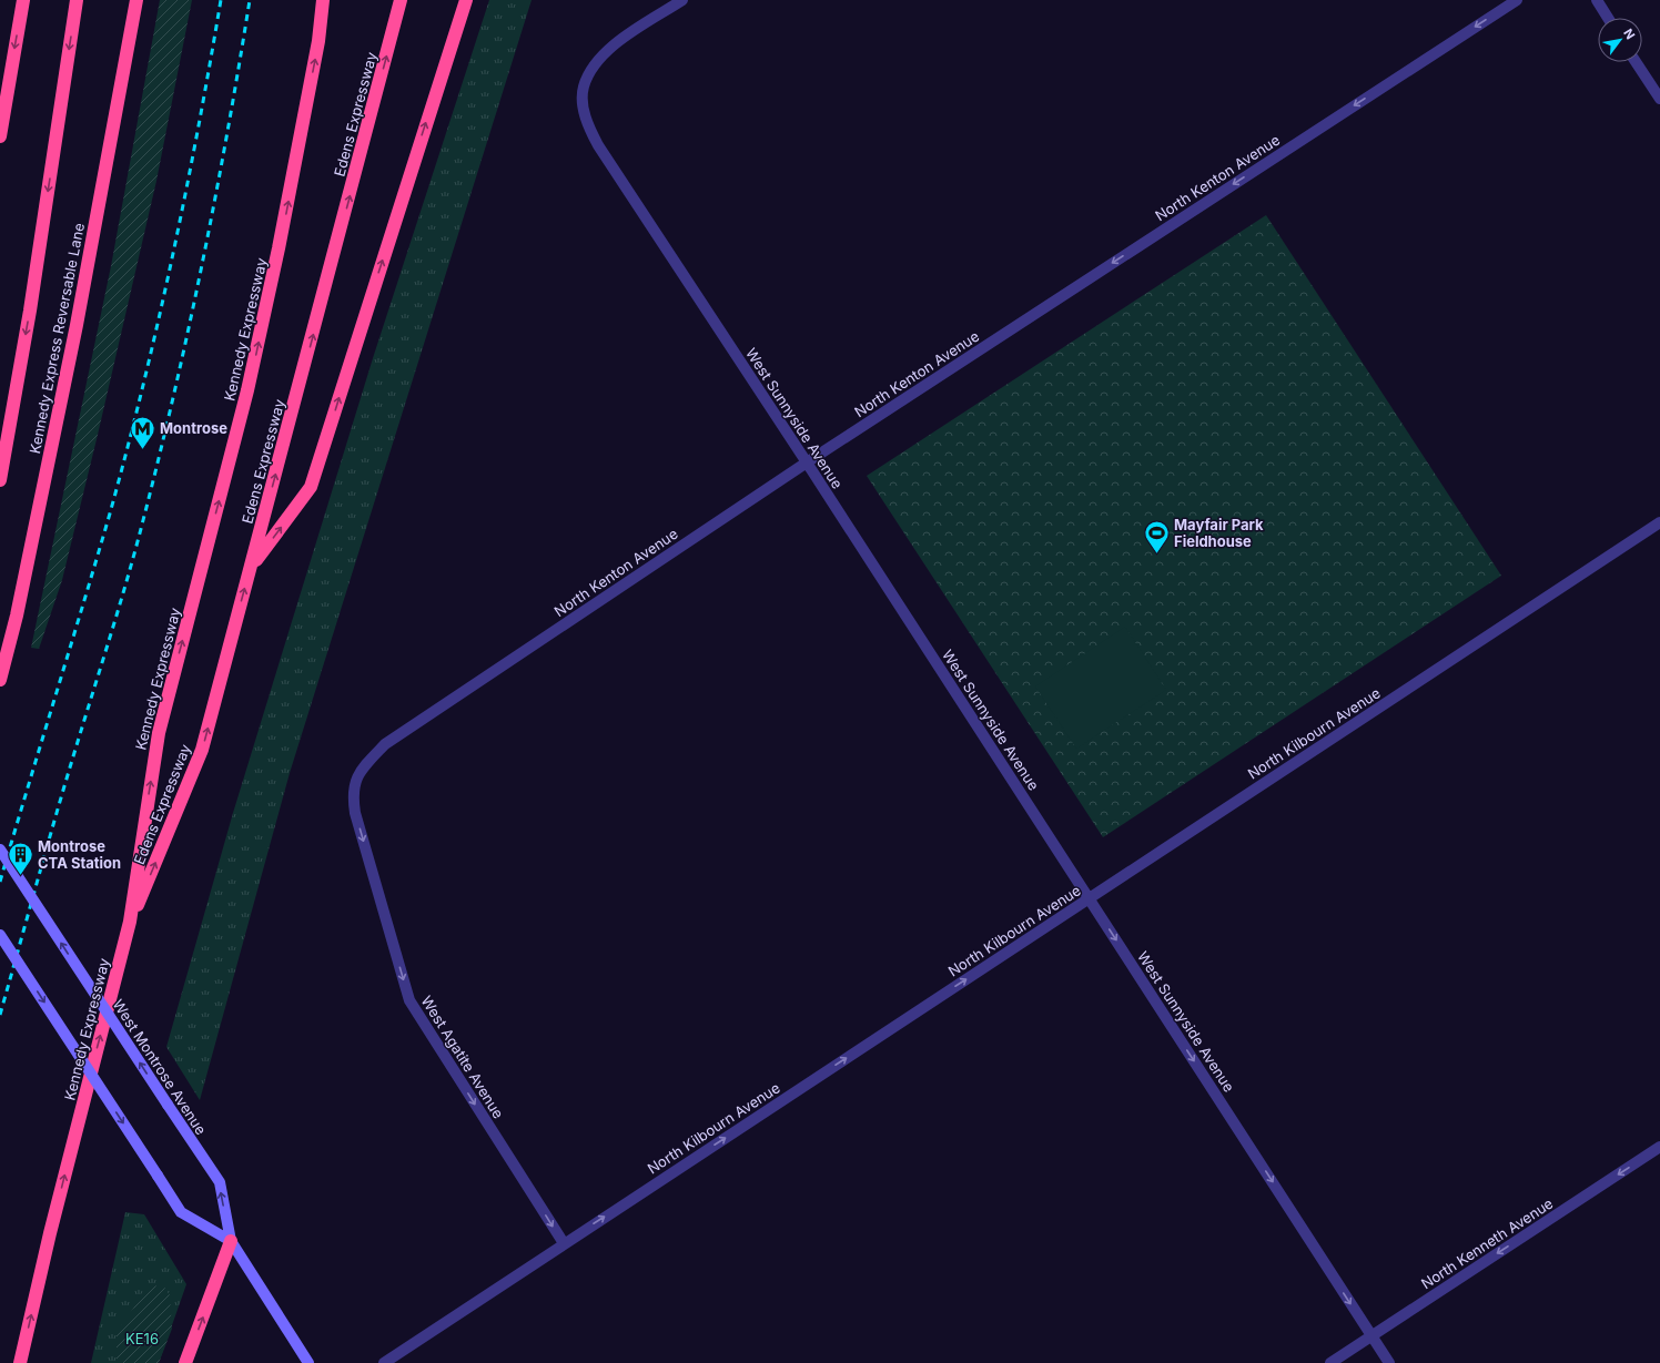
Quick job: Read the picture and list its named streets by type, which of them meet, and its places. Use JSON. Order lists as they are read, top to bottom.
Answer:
{
  "streets": {
    "highway": ["Edens Expressway", "Kennedy Expressway", "Kennedy Express Reversable Lane"],
    "main road": ["West Montrose Avenue"],
    "street": [
      "North Kenton Avenue",
      "West Sunnyside Avenue",
      "North Kilbourn Avenue",
      "West Agatite Avenue",
      "North Kenneth Avenue"
    ]
  },
  "crossings": [
    ["Edens Expressway", "Kennedy Expressway"],
    ["North Kenton Avenue", "West Sunnyside Avenue"],
    ["North Kenton Avenue", "West Agatite Avenue"],
    ["West Sunnyside Avenue", "North Kilbourn Avenue"],
    ["West Sunnyside Avenue", "North Kenneth Avenue"],
    ["North Kilbourn Avenue", "West Agatite Avenue"]
  ],
  "one_way": [
    "North Kenton Avenue",
    "North Kilbourn Avenue",
    "West Agatite Avenue",
    "North Kenneth Avenue"
  ],
  "parks": ["KE16"],
  "places": {
    "metro station": ["Montrose"],
    "sports": ["Mayfair Park Fieldhouse"],
    "building": ["Montrose CTA Station"]
  },
  "north": "top right"
}
